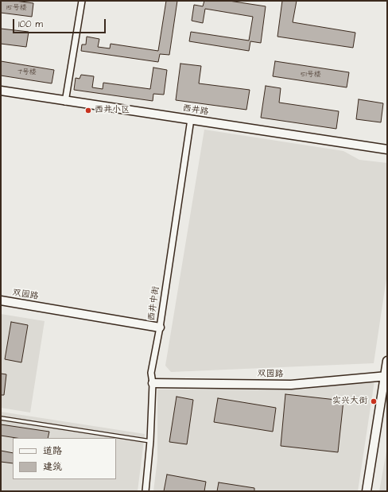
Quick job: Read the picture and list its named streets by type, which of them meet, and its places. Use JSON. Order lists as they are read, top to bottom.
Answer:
{
  "streets": {
    "street": ["西井路", "双园路", "西井中街"]
  },
  "crossings": [
    ["西井路", "西井中街"],
    ["双园路", "西井中街"]
  ],
  "places": ["西井小区", "实兴大街"],
  "house_numbers": ["15号楼", "7号楼", "51号楼"],
  "legend": ["道路", "建筑"],
  "scale_bar": "100 m"
}
